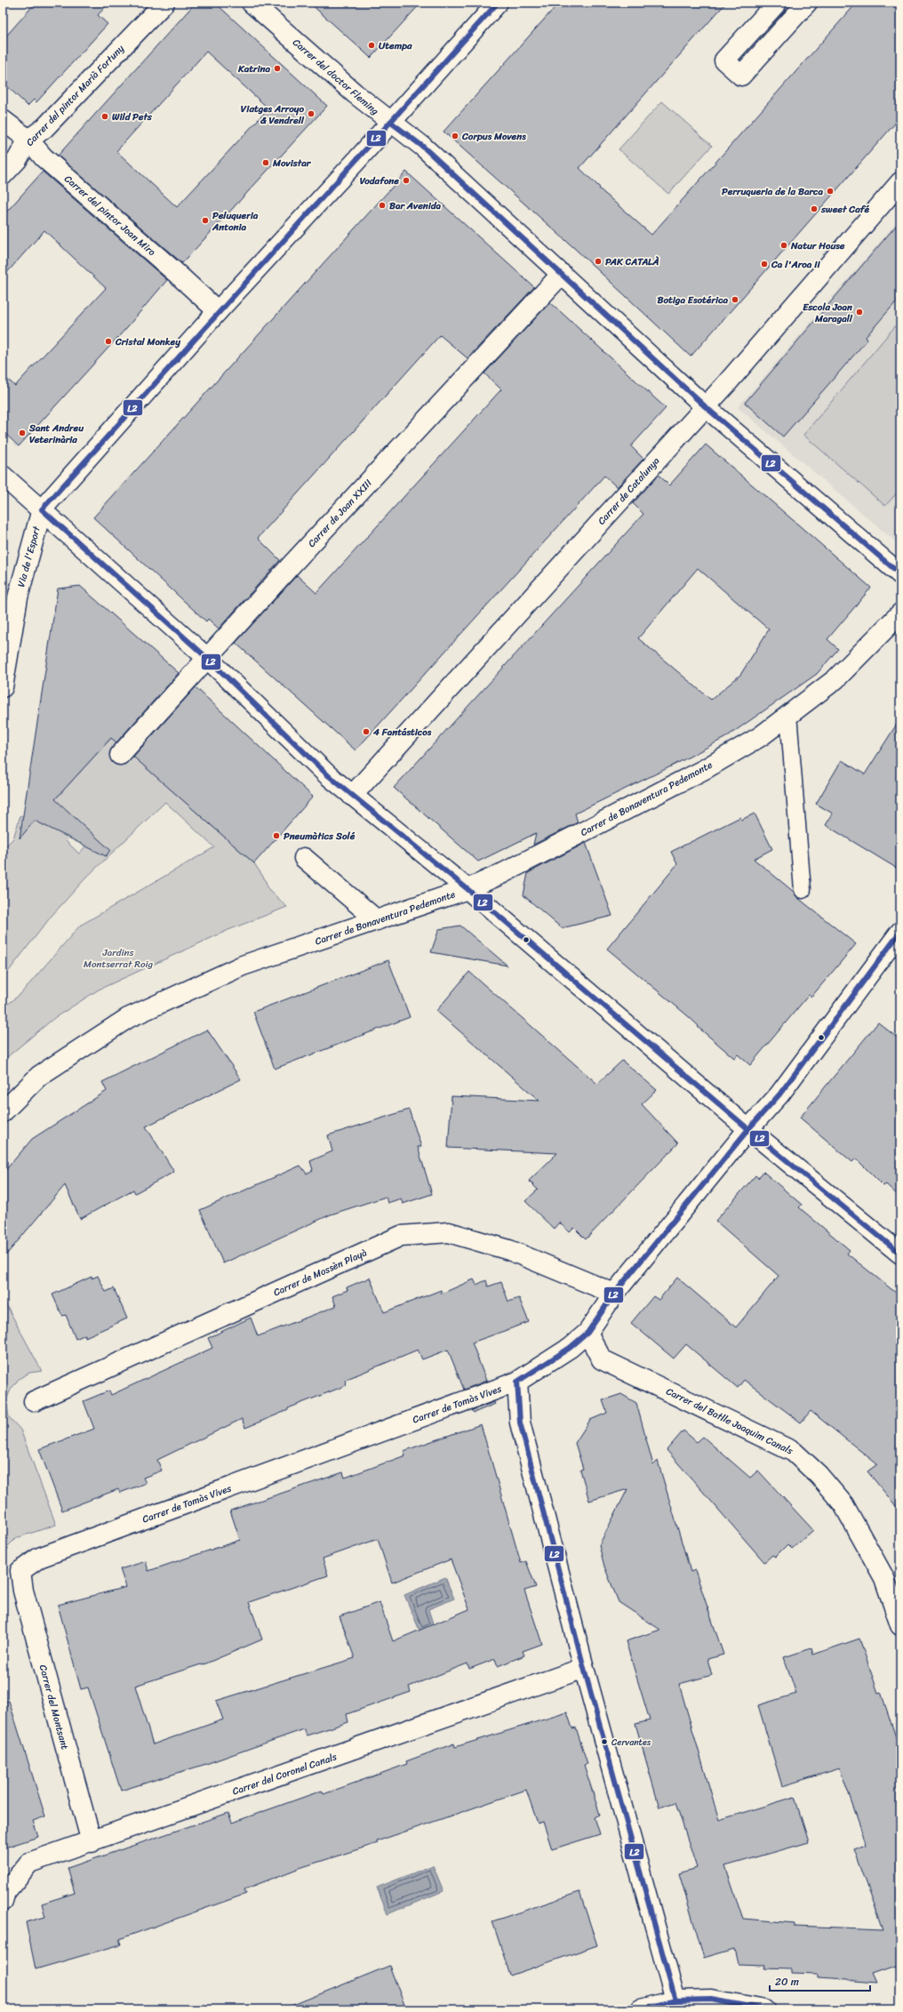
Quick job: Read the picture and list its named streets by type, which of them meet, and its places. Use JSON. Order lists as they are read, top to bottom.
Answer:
{
  "streets": {
    "street": [
      "Carrer del doctor Fleming",
      "Carrer del pintor Marià Fortuny",
      "Carrer del pintor Joan Miro",
      "Carrer de Catalunya",
      "Carrer de Joan XXIII",
      "Via de l'Esport",
      "Carrer de Bonaventura Pedemonte",
      "Carrer de Mossèn Playà",
      "Carrer de Tomàs Vives",
      "Carrer del Batlle Joaquim Canals",
      "Carrer del Montsant",
      "Carrer del Coronel Canals"
    ]
  },
  "crossings": [
    ["Carrer del doctor Fleming", "Carrer de Catalunya"],
    ["Carrer del doctor Fleming", "Carrer de Joan XXIII"],
    ["Carrer del doctor Fleming", "Via de l'Esport"],
    ["Carrer del pintor Marià Fortuny", "Carrer del pintor Joan Miro"],
    ["Carrer del pintor Joan Miro", "Via de l'Esport"],
    ["Carrer de Mossèn Playà", "Carrer de Tomàs Vives"],
    ["Carrer de Tomàs Vives", "Carrer del Batlle Joaquim Canals"],
    ["Carrer de Tomàs Vives", "Carrer del Montsant"],
    ["Carrer del Montsant", "Carrer del Coronel Canals"]
  ],
  "parks": ["Jardins Montserrat Roig"],
  "places": [
    "Utempa",
    "Katrina",
    "Viatges Arroyo & Vendrell",
    "Wild Pets",
    "Corpus Movens",
    "Movistar",
    "Vodafone",
    "Perruqueria de la Barca",
    "Bar Avenida",
    "sweet Café",
    "Peluqueria Antonia",
    "Natur House",
    "PAK CATALÀ",
    "Ca l'Aroa II",
    "Botiga Esotérica",
    "Escola Joan Maragall",
    "Cristal Monkey",
    "Sant Andreu Veterinària",
    "4 Fantásticos",
    "Pneumàtics Solé",
    "Cervantes"
  ],
  "lines": ["transit line L2"],
  "scale_bar": "20 m"
}
